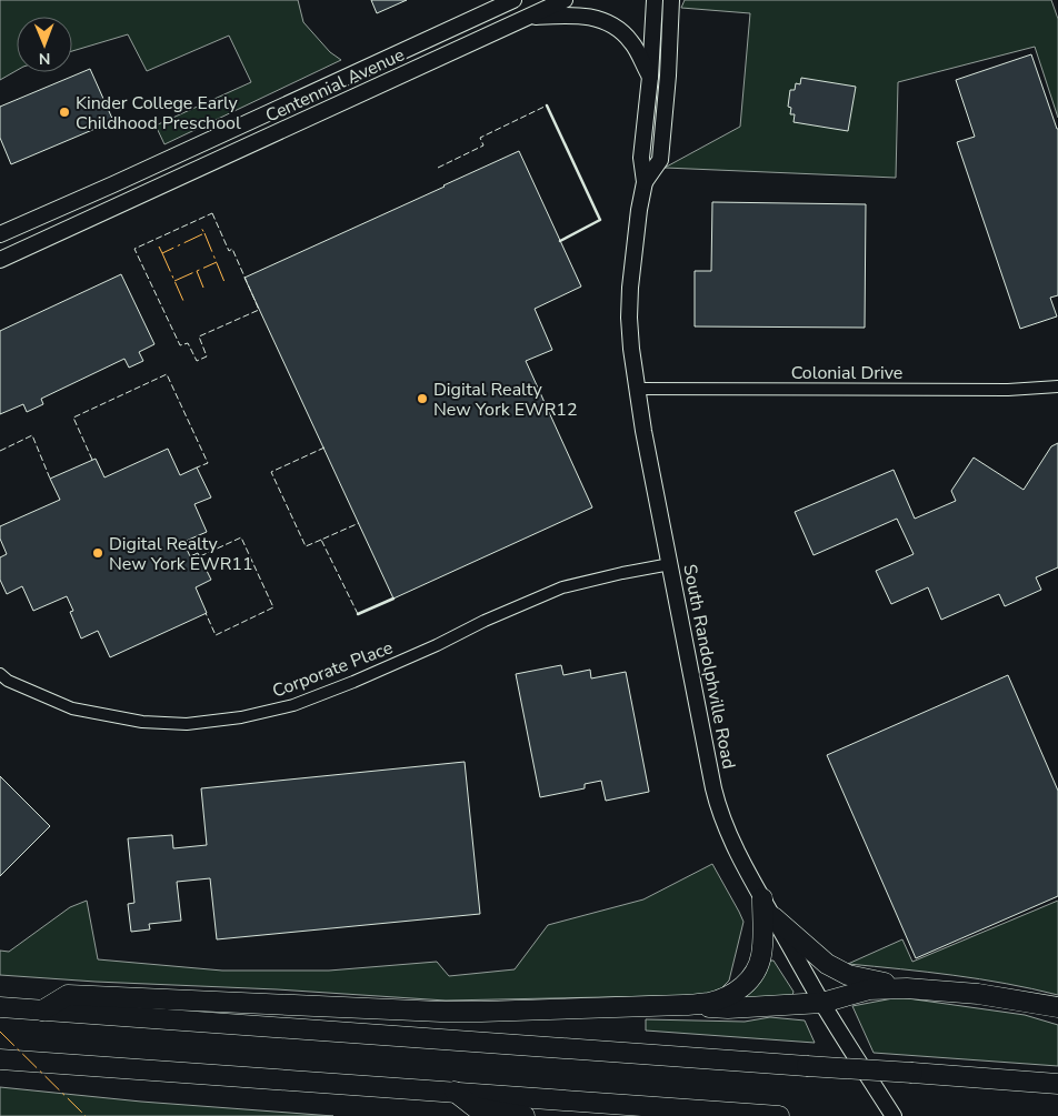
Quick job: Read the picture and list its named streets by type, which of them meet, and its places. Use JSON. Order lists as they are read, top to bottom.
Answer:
{
  "streets": {
    "main road": ["Centennial Avenue", "South Randolphville Road"],
    "street": ["Colonial Drive", "Corporate Place"]
  },
  "crossings": [
    ["Colonial Drive", "South Randolphville Road"],
    ["South Randolphville Road", "Corporate Place"]
  ],
  "places": ["Kinder College Early Childhood Preschool", "Digital Realty New York EWR12", "Digital Realty New York EWR11"],
  "north": "bottom"
}
